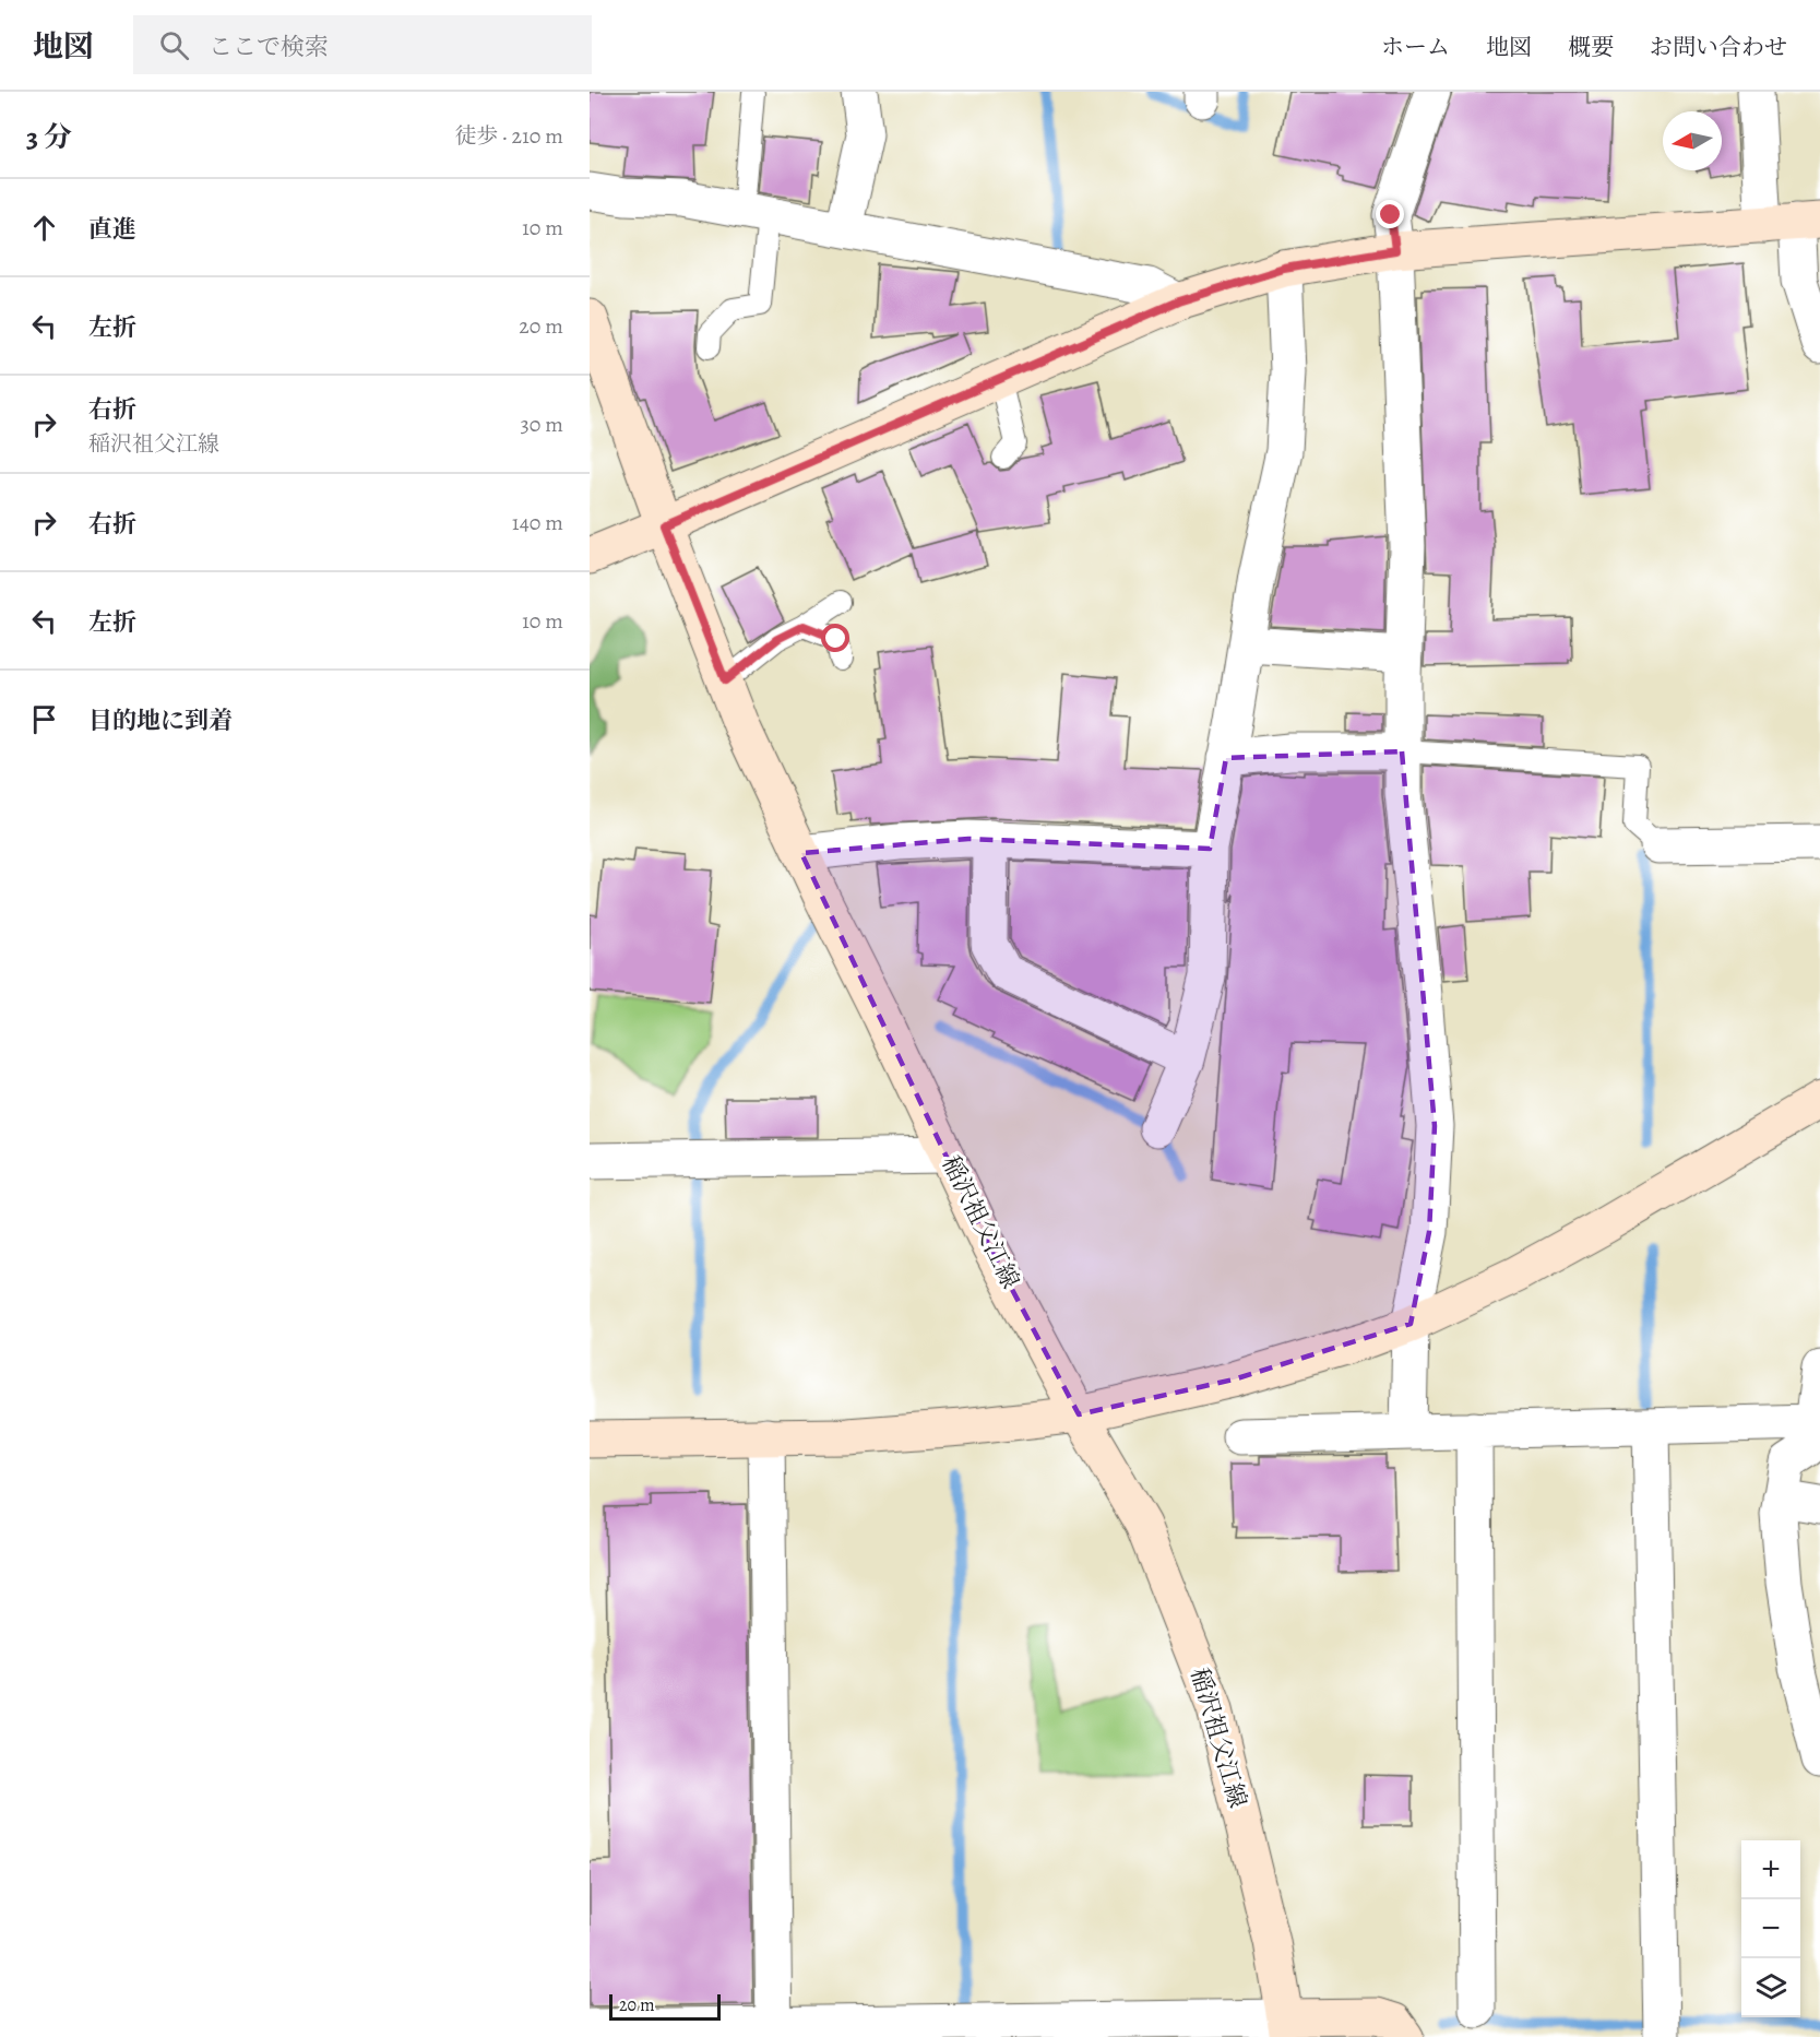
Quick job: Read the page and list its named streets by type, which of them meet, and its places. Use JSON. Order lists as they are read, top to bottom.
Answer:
{
  "streets": {
    "street": ["稲沢祖父江線"]
  },
  "scale_bar": "20 m",
  "north": "left",
  "page": {
    "header": "地図",
    "search": "ここで検索",
    "nav": [
      "ホーム",
      "地図",
      "概要",
      "お問い合わせ"
    ],
    "heading": ["3 分", "徒歩 · 210 m"],
    "list": [
      ["直進", "10 m"],
      ["左折", "20 m"],
      ["右折", "稲沢祖父江線", "30 m"],
      ["右折", "140 m"],
      ["左折", "10 m"],
      "目的地に到着"
    ],
    "map_buttons": ["+", "−"],
    "scale": "20 m"
  }
}
